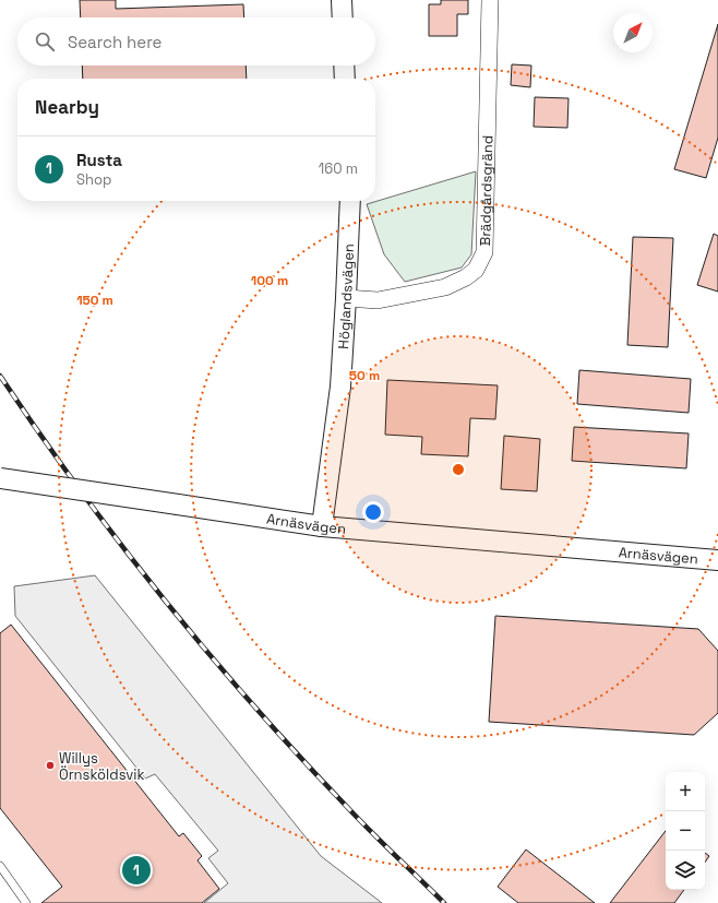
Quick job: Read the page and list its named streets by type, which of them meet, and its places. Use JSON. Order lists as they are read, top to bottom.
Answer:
{
  "streets": {
    "street": ["Brädgårdsgränd", "Höglandsvägen", "Arnäsvägen"]
  },
  "crossings": [
    ["Brädgårdsgränd", "Höglandsvägen"],
    ["Höglandsvägen", "Arnäsvägen"]
  ],
  "places": ["Willys Örnsköldsvik"],
  "north": "top right",
  "page": {
    "search": "Search here",
    "heading": "Nearby",
    "list": [
      {
        "mark": "1",
        "name": "Rusta",
        "note": "Shop",
        "value": "160 m"
      }
    ],
    "map_buttons": ["+", "−"],
    "pins": "1"
  },
  "rings": ["100 m", "150 m", "50 m"]
}
